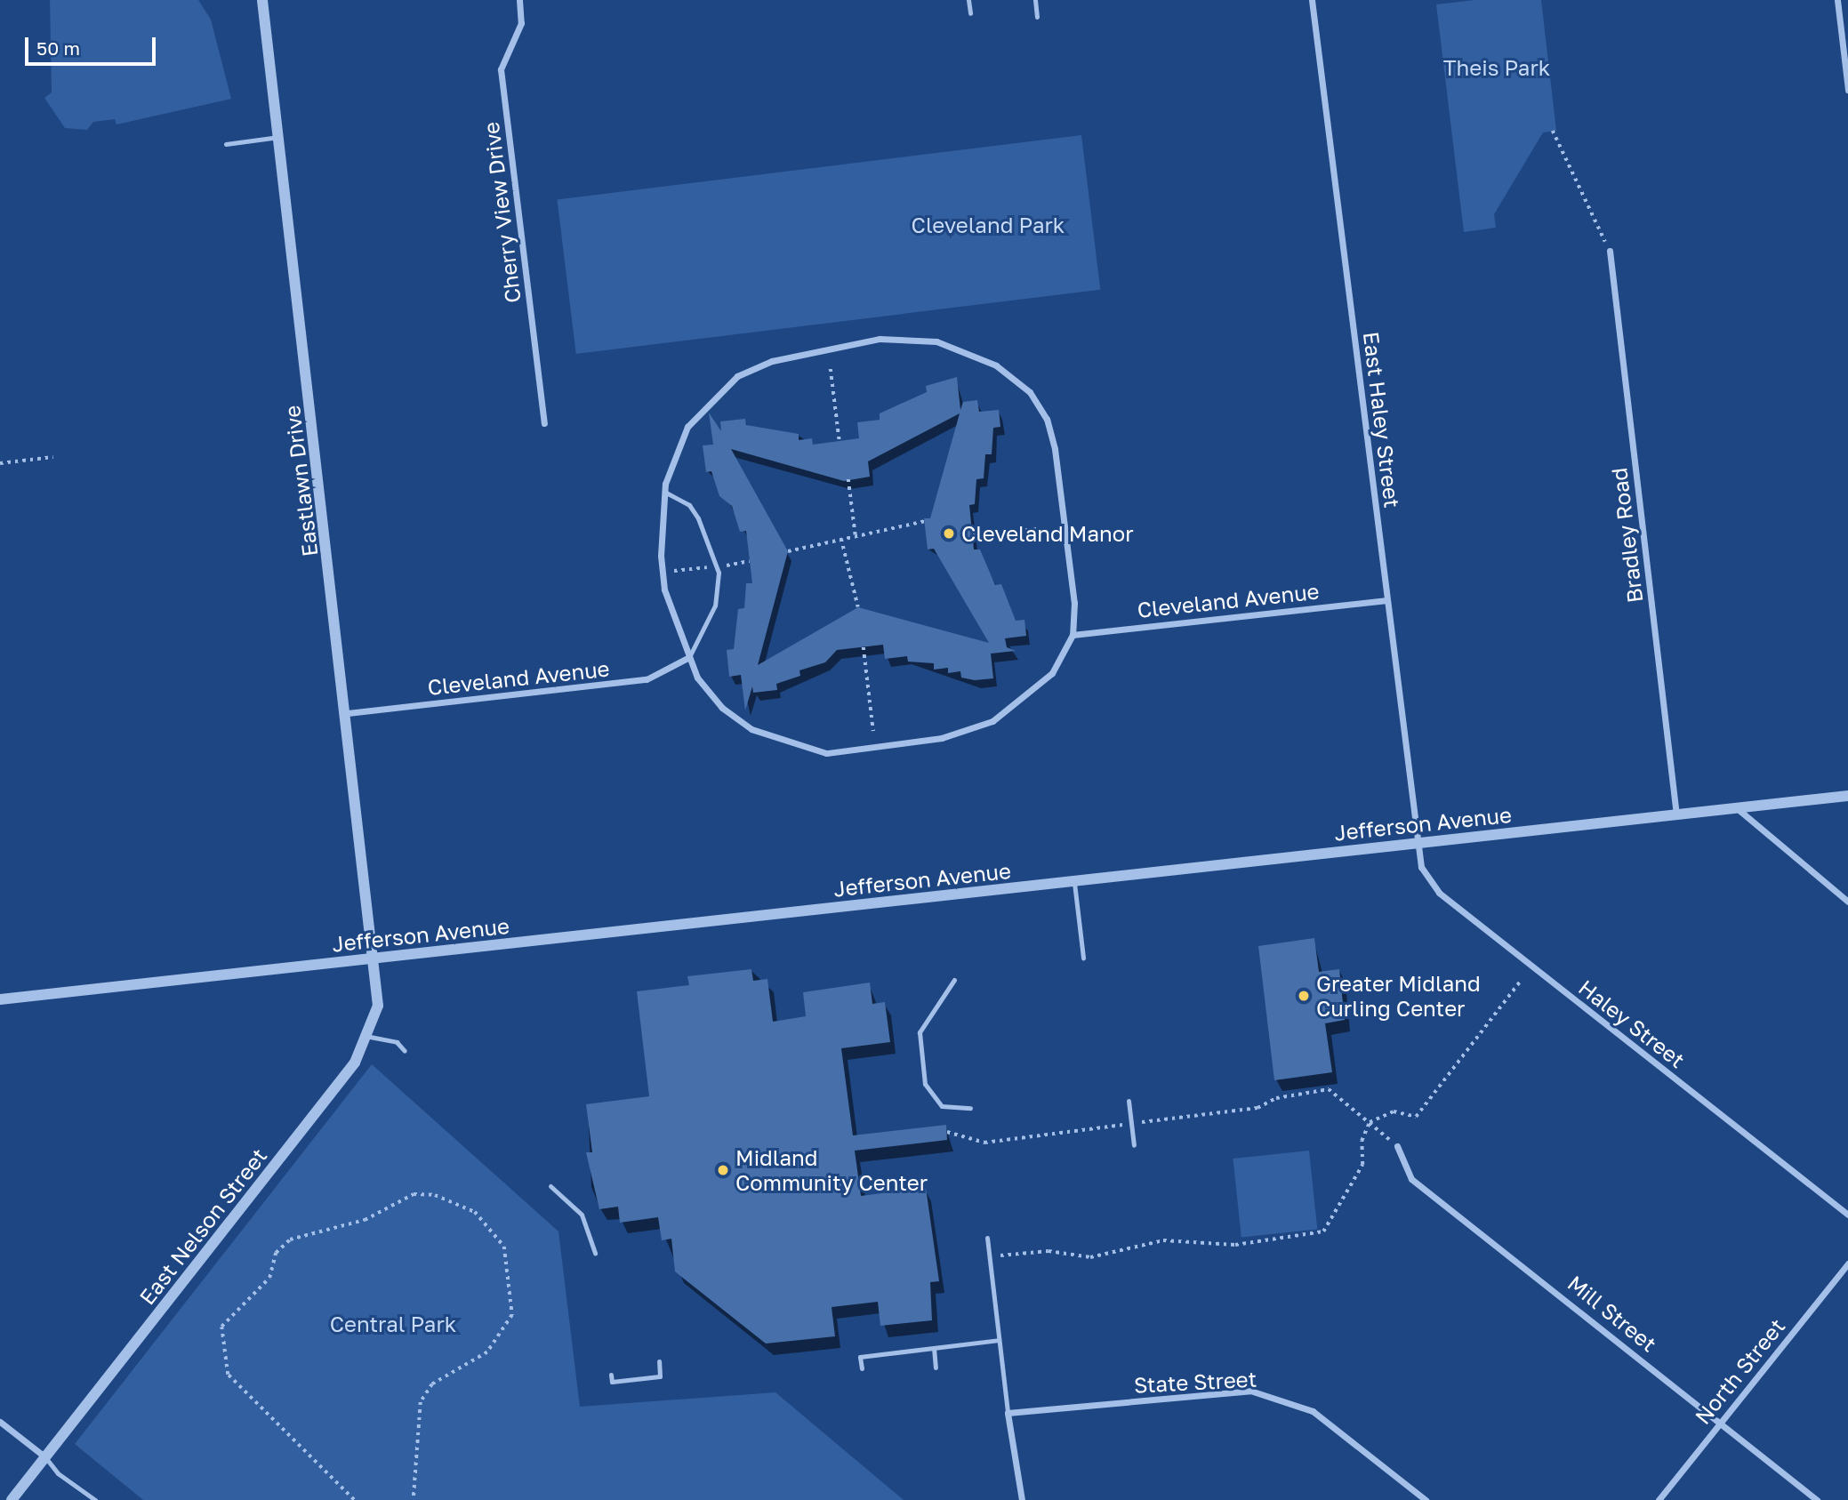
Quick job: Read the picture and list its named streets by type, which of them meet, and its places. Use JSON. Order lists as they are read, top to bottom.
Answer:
{
  "streets": {
    "street": [
      "Cherry View Drive",
      "East Haley Street",
      "Eastlawn Drive",
      "Bradley Road",
      "Cleveland Avenue",
      "Jefferson Avenue",
      "Haley Street",
      "East Nelson Street",
      "Mill Street",
      "North Street",
      "State Street"
    ]
  },
  "crossings": [
    ["East Haley Street", "Cleveland Avenue"],
    ["East Haley Street", "Jefferson Avenue"],
    ["East Haley Street", "Haley Street"],
    ["Eastlawn Drive", "Cleveland Avenue"],
    ["Eastlawn Drive", "Jefferson Avenue"],
    ["Eastlawn Drive", "East Nelson Street"],
    ["Bradley Road", "Jefferson Avenue"],
    ["Jefferson Avenue", "Haley Street"],
    ["Jefferson Avenue", "East Nelson Street"],
    ["Mill Street", "North Street"]
  ],
  "parks": ["Theis Park", "Cleveland Park", "Central Park"],
  "places": ["Cleveland Manor", "Greater Midland Curling Center", "Midland Community Center"],
  "scale_bar": "50 m"
}
